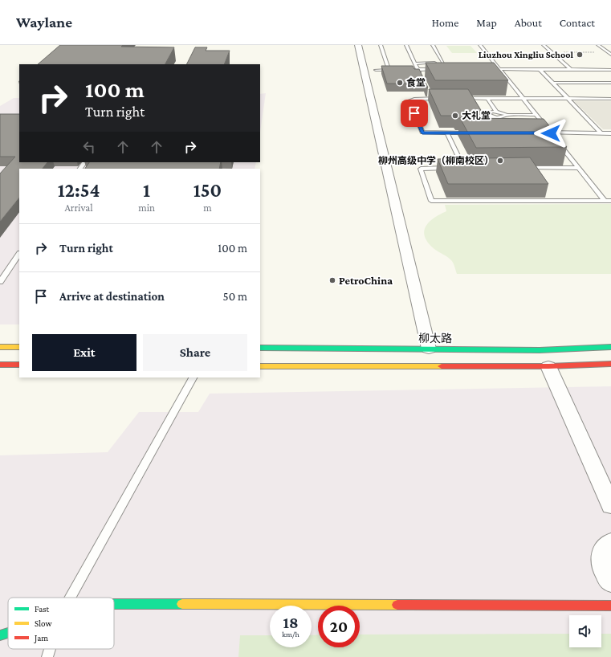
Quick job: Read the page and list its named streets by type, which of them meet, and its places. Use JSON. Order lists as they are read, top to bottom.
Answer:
{
  "streets": {
    "main road": ["柳太路"]
  },
  "places": [
    "Liuzhou Xingliu School",
    "食堂",
    "大礼堂",
    "柳州高级中学（柳南校区）",
    "PetroChina"
  ],
  "legend": ["Fast", "Slow", "Jam"],
  "page": {
    "header": "Waylane",
    "nav": [
      "Home",
      "Map",
      "About",
      "Contact"
    ],
    "turn": ["100 m", "Turn right"],
    "eta": [
      "12:54",
      "Arrival",
      "1",
      "min",
      "150",
      "m"
    ],
    "list": [
      {
        "name": "Turn right",
        "value": "100 m"
      },
      {
        "name": "Arrive at destination",
        "value": "50 m"
      }
    ],
    "buttons": ["Exit", "Share"],
    "speed": "18 km/h",
    "limit": "20"
  }
}
